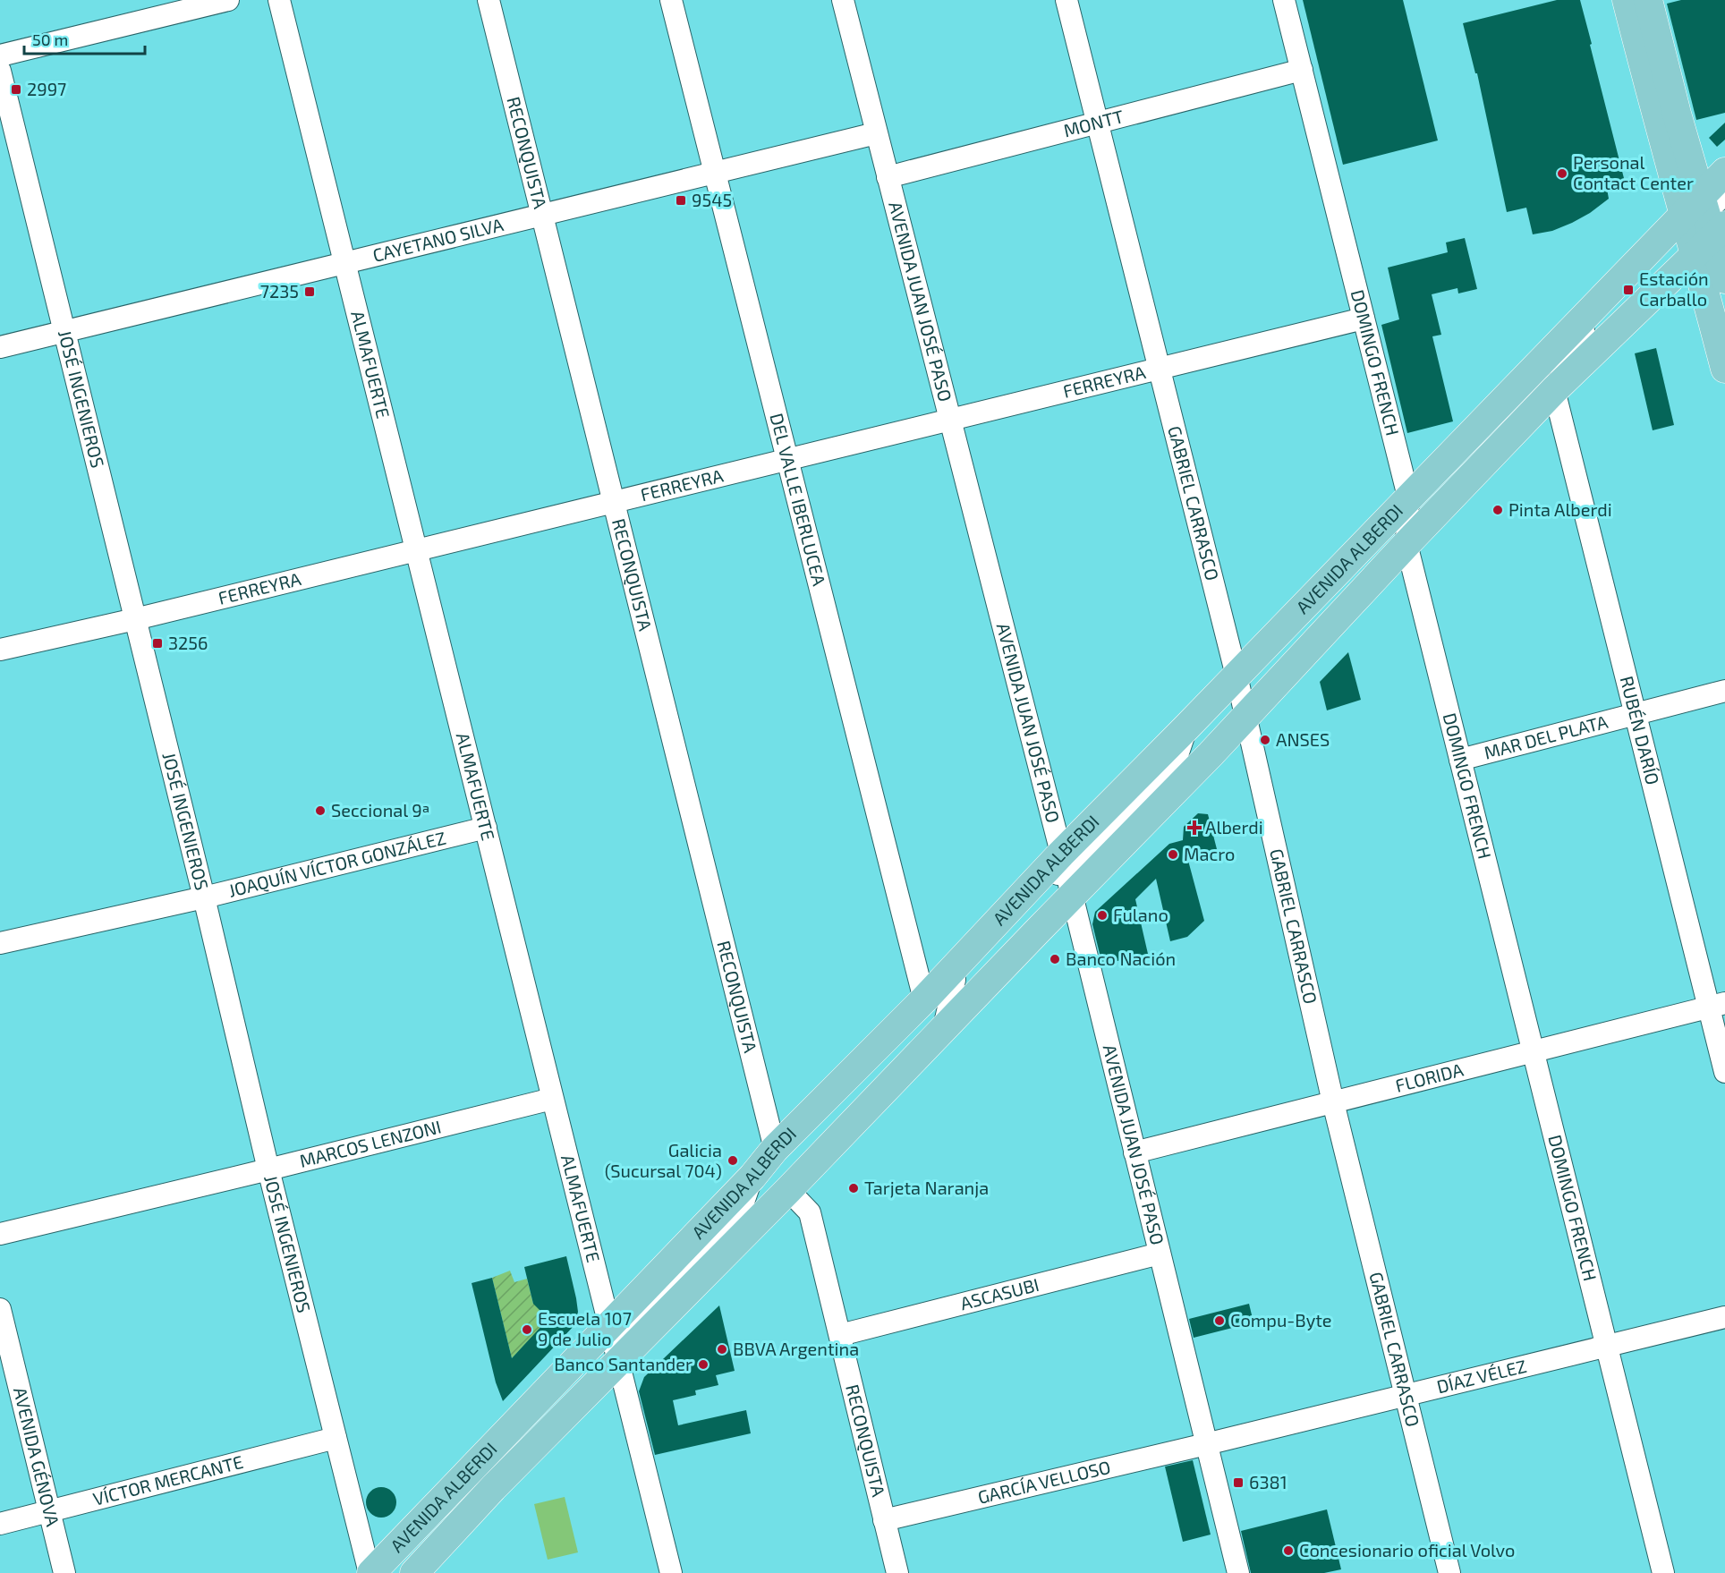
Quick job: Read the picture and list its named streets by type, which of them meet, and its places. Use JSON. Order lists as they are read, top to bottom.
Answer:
{
  "streets": {
    "main road": ["AVENIDA ALBERDI"],
    "street": [
      "MONTT",
      "RECONQUISTA",
      "CAYETANO SILVA",
      "AVENIDA JUAN JOSÉ PASO",
      "DOMINGO FRENCH",
      "ALMAFUERTE",
      "FERREYRA",
      "JOSÉ INGENIEROS",
      "DEL VALLE IBERLUCEA",
      "GABRIEL CARRASCO",
      "RUBÉN DARÍO",
      "MAR DEL PLATA",
      "JOAQUÍN VÍCTOR GONZÁLEZ",
      "FLORIDA",
      "MARCOS LENZONI",
      "ASCASUBI",
      "DÍAZ VÉLEZ",
      "AVENIDA GÉNOVA",
      "VÍCTOR MERCANTE",
      "GARCÍA VELLOSO"
    ]
  },
  "crossings": [
    ["MONTT", "AVENIDA JUAN JOSÉ PASO"],
    ["MONTT", "DOMINGO FRENCH"],
    ["MONTT", "GABRIEL CARRASCO"],
    ["RECONQUISTA", "CAYETANO SILVA"],
    ["RECONQUISTA", "FERREYRA"],
    ["RECONQUISTA", "AVENIDA ALBERDI"],
    ["RECONQUISTA", "ASCASUBI"],
    ["RECONQUISTA", "GARCÍA VELLOSO"],
    ["CAYETANO SILVA", "AVENIDA JUAN JOSÉ PASO"],
    ["CAYETANO SILVA", "ALMAFUERTE"],
    ["CAYETANO SILVA", "JOSÉ INGENIEROS"],
    ["CAYETANO SILVA", "DEL VALLE IBERLUCEA"],
    ["AVENIDA JUAN JOSÉ PASO", "FERREYRA"],
    ["AVENIDA JUAN JOSÉ PASO", "AVENIDA ALBERDI"],
    ["AVENIDA JUAN JOSÉ PASO", "FLORIDA"],
    ["AVENIDA JUAN JOSÉ PASO", "ASCASUBI"],
    ["AVENIDA JUAN JOSÉ PASO", "DÍAZ VÉLEZ"],
    ["AVENIDA JUAN JOSÉ PASO", "GARCÍA VELLOSO"],
    ["DOMINGO FRENCH", "FERREYRA"],
    ["DOMINGO FRENCH", "AVENIDA ALBERDI"],
    ["DOMINGO FRENCH", "MAR DEL PLATA"],
    ["DOMINGO FRENCH", "FLORIDA"],
    ["DOMINGO FRENCH", "DÍAZ VÉLEZ"],
    ["ALMAFUERTE", "FERREYRA"],
    ["ALMAFUERTE", "AVENIDA ALBERDI"],
    ["ALMAFUERTE", "JOAQUÍN VÍCTOR GONZÁLEZ"],
    ["ALMAFUERTE", "MARCOS LENZONI"],
    ["FERREYRA", "JOSÉ INGENIEROS"],
    ["FERREYRA", "DEL VALLE IBERLUCEA"],
    ["FERREYRA", "GABRIEL CARRASCO"],
    ["JOSÉ INGENIEROS", "AVENIDA ALBERDI"],
    ["JOSÉ INGENIEROS", "JOAQUÍN VÍCTOR GONZÁLEZ"],
    ["JOSÉ INGENIEROS", "MARCOS LENZONI"],
    ["JOSÉ INGENIEROS", "VÍCTOR MERCANTE"],
    ["DEL VALLE IBERLUCEA", "AVENIDA ALBERDI"],
    ["GABRIEL CARRASCO", "AVENIDA ALBERDI"],
    ["GABRIEL CARRASCO", "FLORIDA"],
    ["GABRIEL CARRASCO", "DÍAZ VÉLEZ"],
    ["AVENIDA ALBERDI", "RUBÉN DARÍO"],
    ["RUBÉN DARÍO", "MAR DEL PLATA"],
    ["RUBÉN DARÍO", "FLORIDA"],
    ["DÍAZ VÉLEZ", "GARCÍA VELLOSO"],
    ["AVENIDA GÉNOVA", "VÍCTOR MERCANTE"]
  ],
  "places": {
    "transit": [
      "2997",
      "9545",
      "Estación Carballo",
      "7235",
      "3256",
      "6381"
    ],
    "other": [
      "Personal Contact Center",
      "Pinta Alberdi",
      "ANSES",
      "Seccional 9ª",
      "Macro",
      "Fulano",
      "Banco Nación",
      "Galicia (Sucursal 704)",
      "Tarjeta Naranja",
      "Compu-Byte",
      "Escuela 107 9 de Julio",
      "BBVA Argentina",
      "Banco Santander",
      "Concesionario oficial Volvo"
    ],
    "health": ["Alberdi"]
  },
  "scale_bar": "50 m"
}
